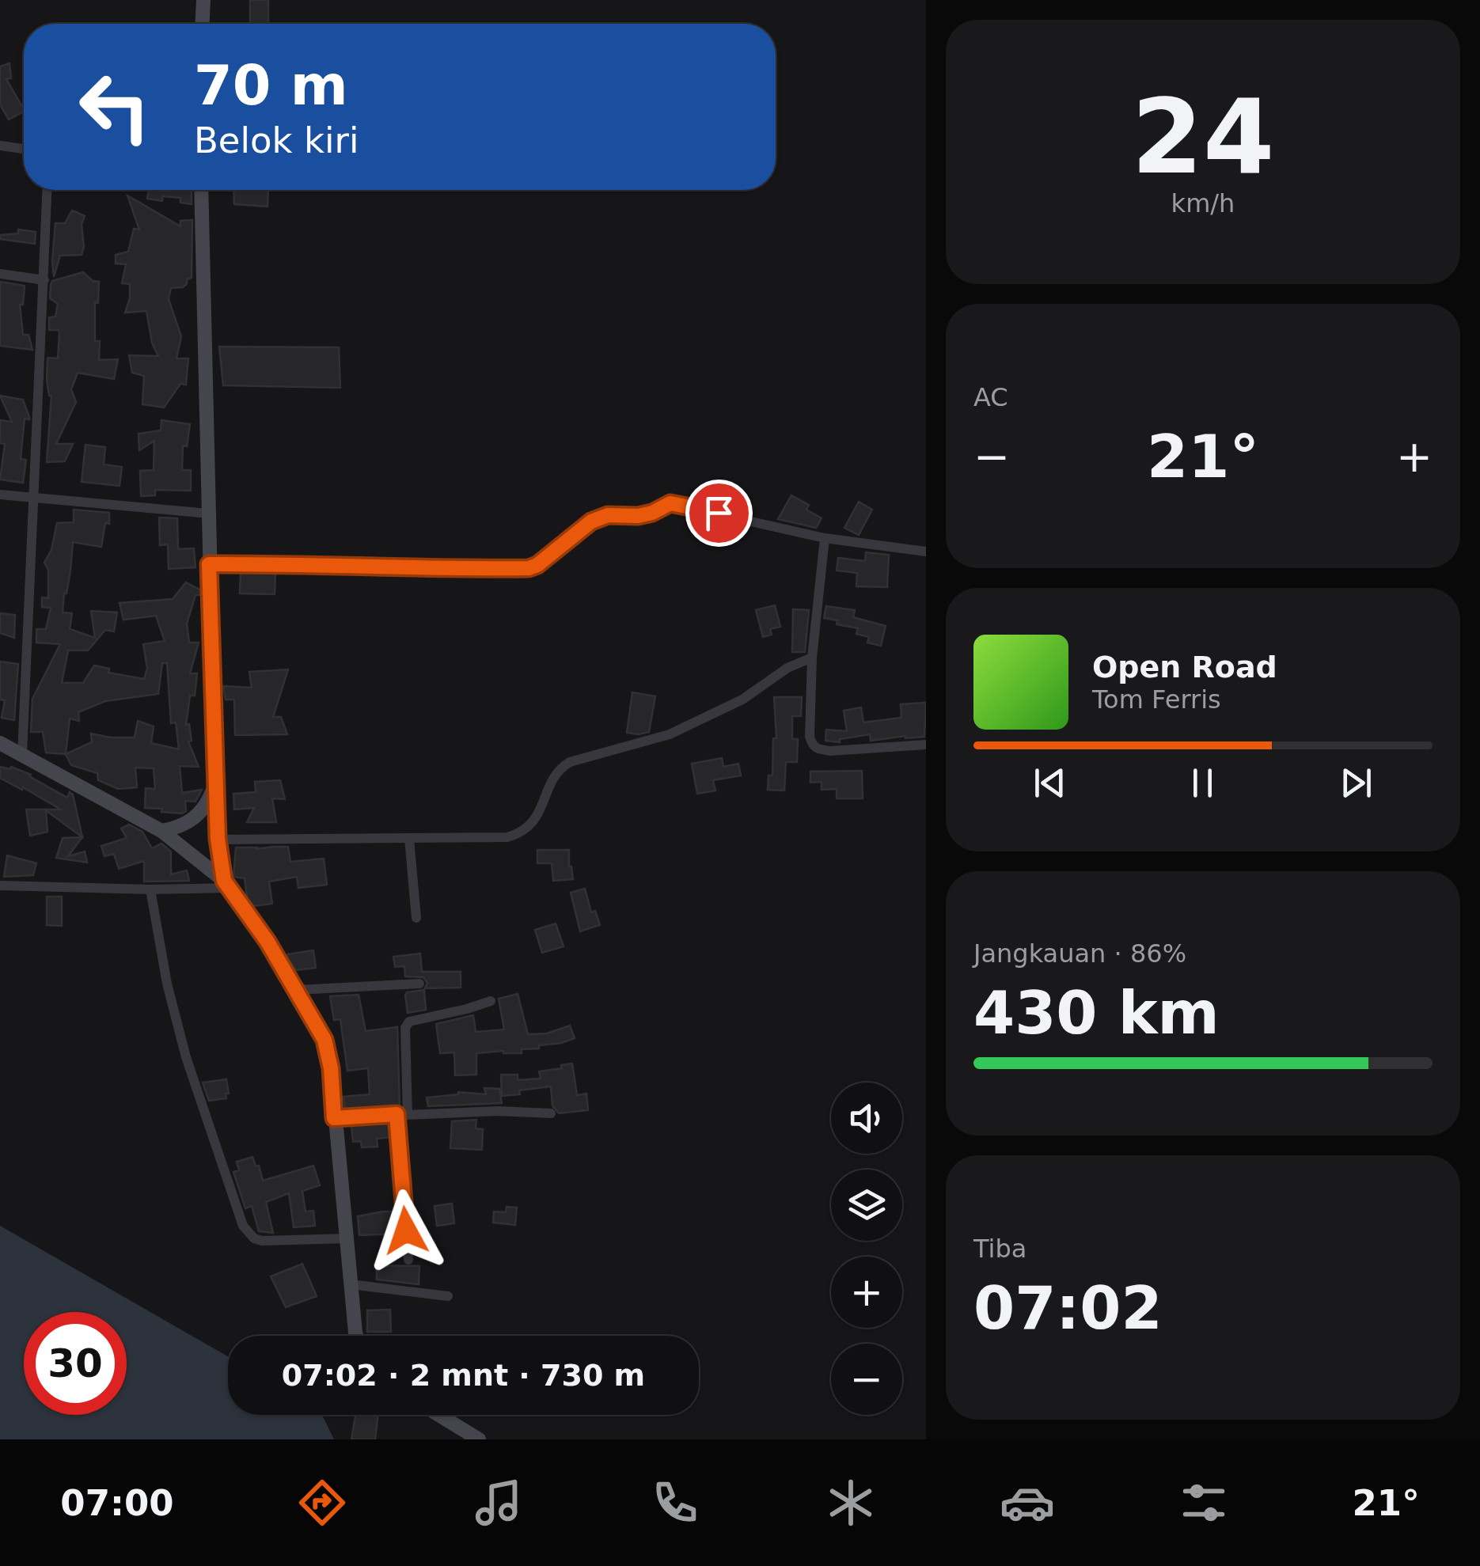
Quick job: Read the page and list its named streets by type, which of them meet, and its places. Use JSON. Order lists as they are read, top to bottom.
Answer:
{
  "page": {
    "tile": [
      ["24", "km/h"],
      "AC",
      ["Jangkauan · 86%", "430 km"],
      ["Tiba", "07:02"]
    ],
    "turn": ["70 m", "Belok kiri"],
    "heat": ["−", "21°", "+"],
    "song": ["Open Road", "Tom Ferris"],
    "map_buttons": ["+", "−"],
    "limit": "30",
    "trip": "07:02 · 2 mnt · 730 m",
    "tabs": ["07:00", "21°"]
  }
}
